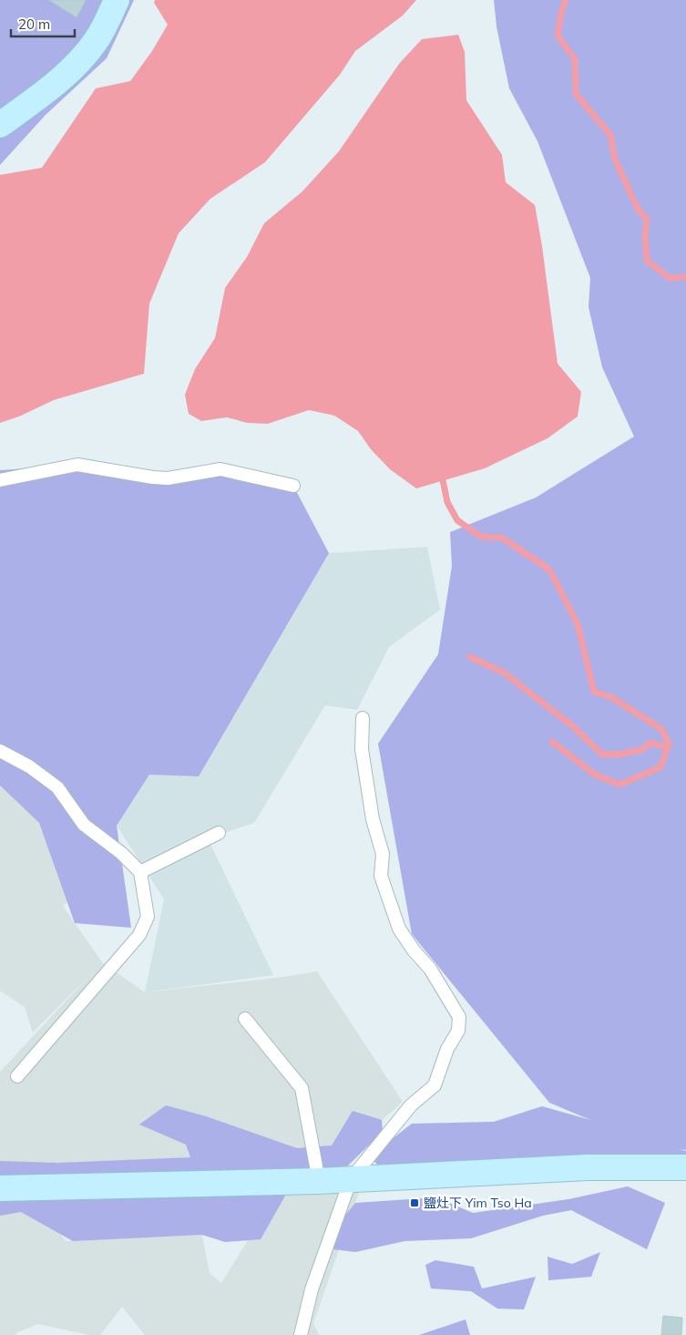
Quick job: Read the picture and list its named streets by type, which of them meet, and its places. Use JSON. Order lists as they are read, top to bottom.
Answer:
{
  "places": {
    "transit": ["鹽灶下 Yim Tso Ha"]
  },
  "scale_bar": "20 m"
}
